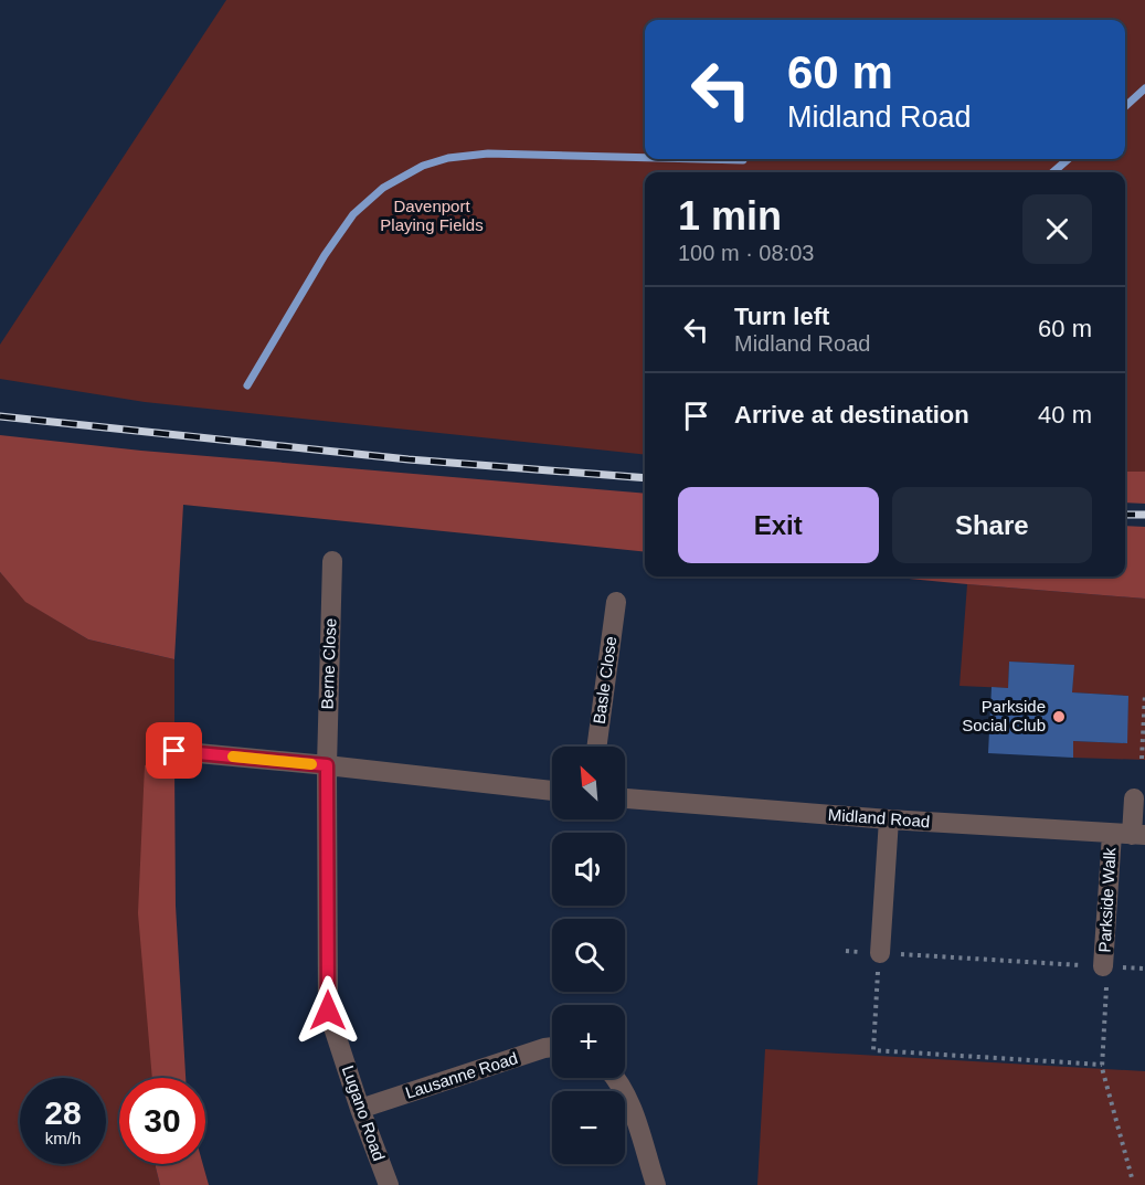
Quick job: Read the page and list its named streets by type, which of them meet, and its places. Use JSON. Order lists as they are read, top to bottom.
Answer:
{
  "streets": {
    "street": [
      "Berne Close",
      "Basle Close",
      "Midland Road",
      "Parkside Walk",
      "Lausanne Road",
      "Lugano Road"
    ]
  },
  "crossings": [
    ["Berne Close", "Lugano Road"],
    ["Midland Road", "Parkside Walk"],
    ["Lausanne Road", "Lugano Road"]
  ],
  "parks": ["Davenport Playing Fields"],
  "places": ["Parkside Social Club"],
  "north": "top left",
  "page": {
    "turn": ["60 m", "Midland Road"],
    "heading": ["1 min", "100 m · 08:03"],
    "list": [
      {
        "name": "Turn left",
        "note": "Midland Road",
        "value": "60 m"
      },
      {
        "name": "Arrive at destination",
        "value": "40 m"
      }
    ],
    "buttons": ["Exit", "Share"],
    "map_buttons": ["+", "−"],
    "speed": "28 km/h",
    "limit": "30"
  }
}
